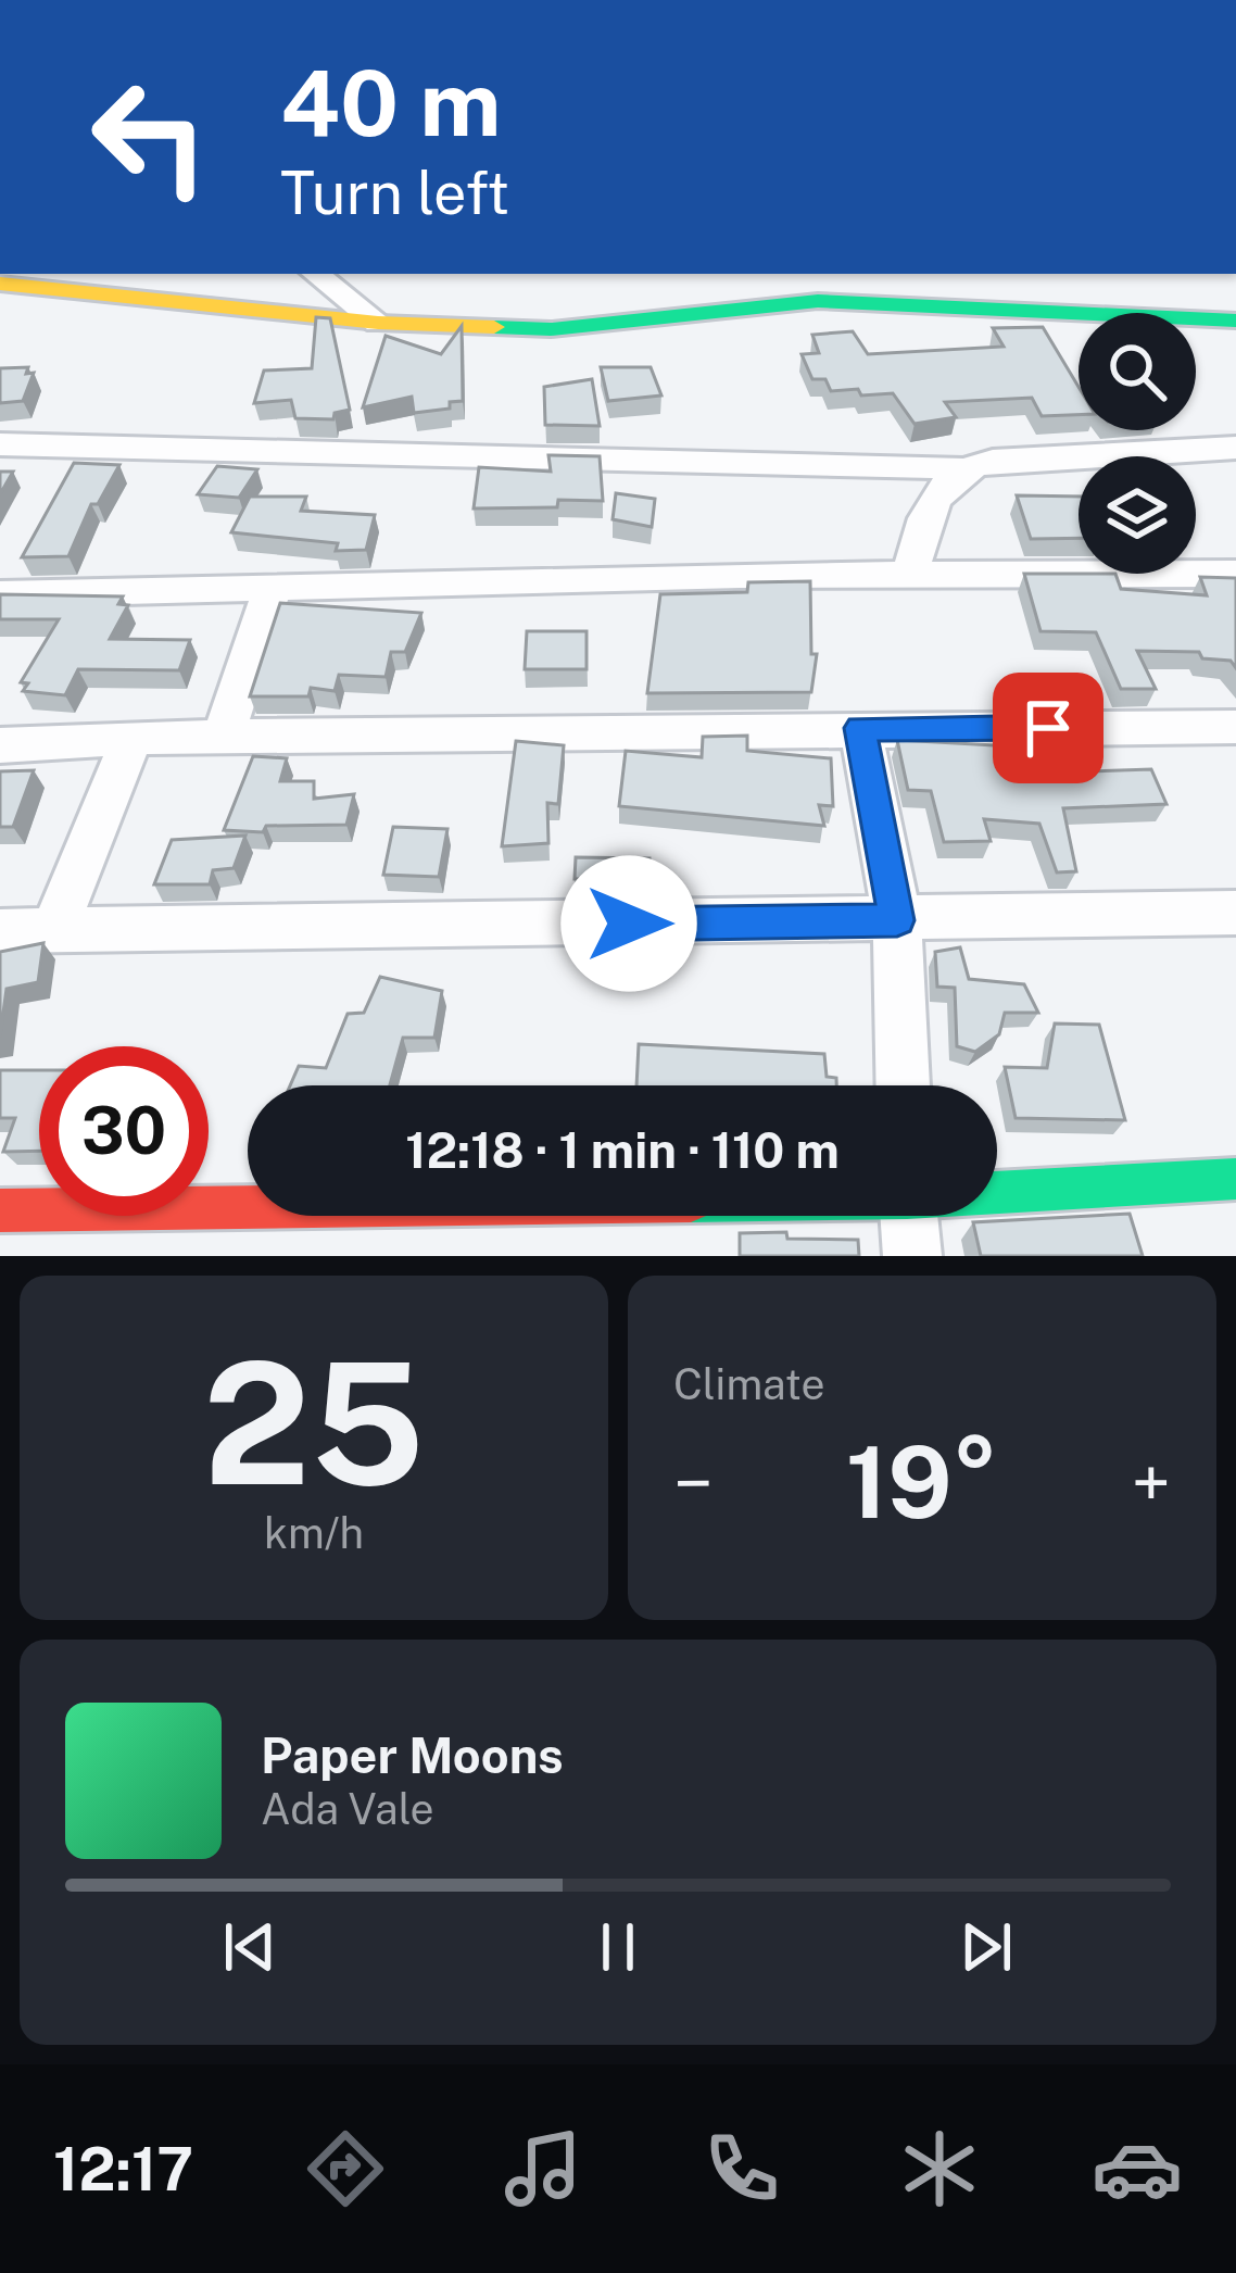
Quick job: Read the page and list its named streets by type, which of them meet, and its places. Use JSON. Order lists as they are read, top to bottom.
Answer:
{
  "page": {
    "turn": ["40 m", "Turn left"],
    "limit": "30",
    "trip": "12:18 · 1 min · 110 m",
    "tile": [
      ["25", "km/h"],
      "Climate"
    ],
    "heat": ["−", "19°", "+"],
    "song": ["Paper Moons", "Ada Vale"],
    "tabs": "12:17"
  }
}
